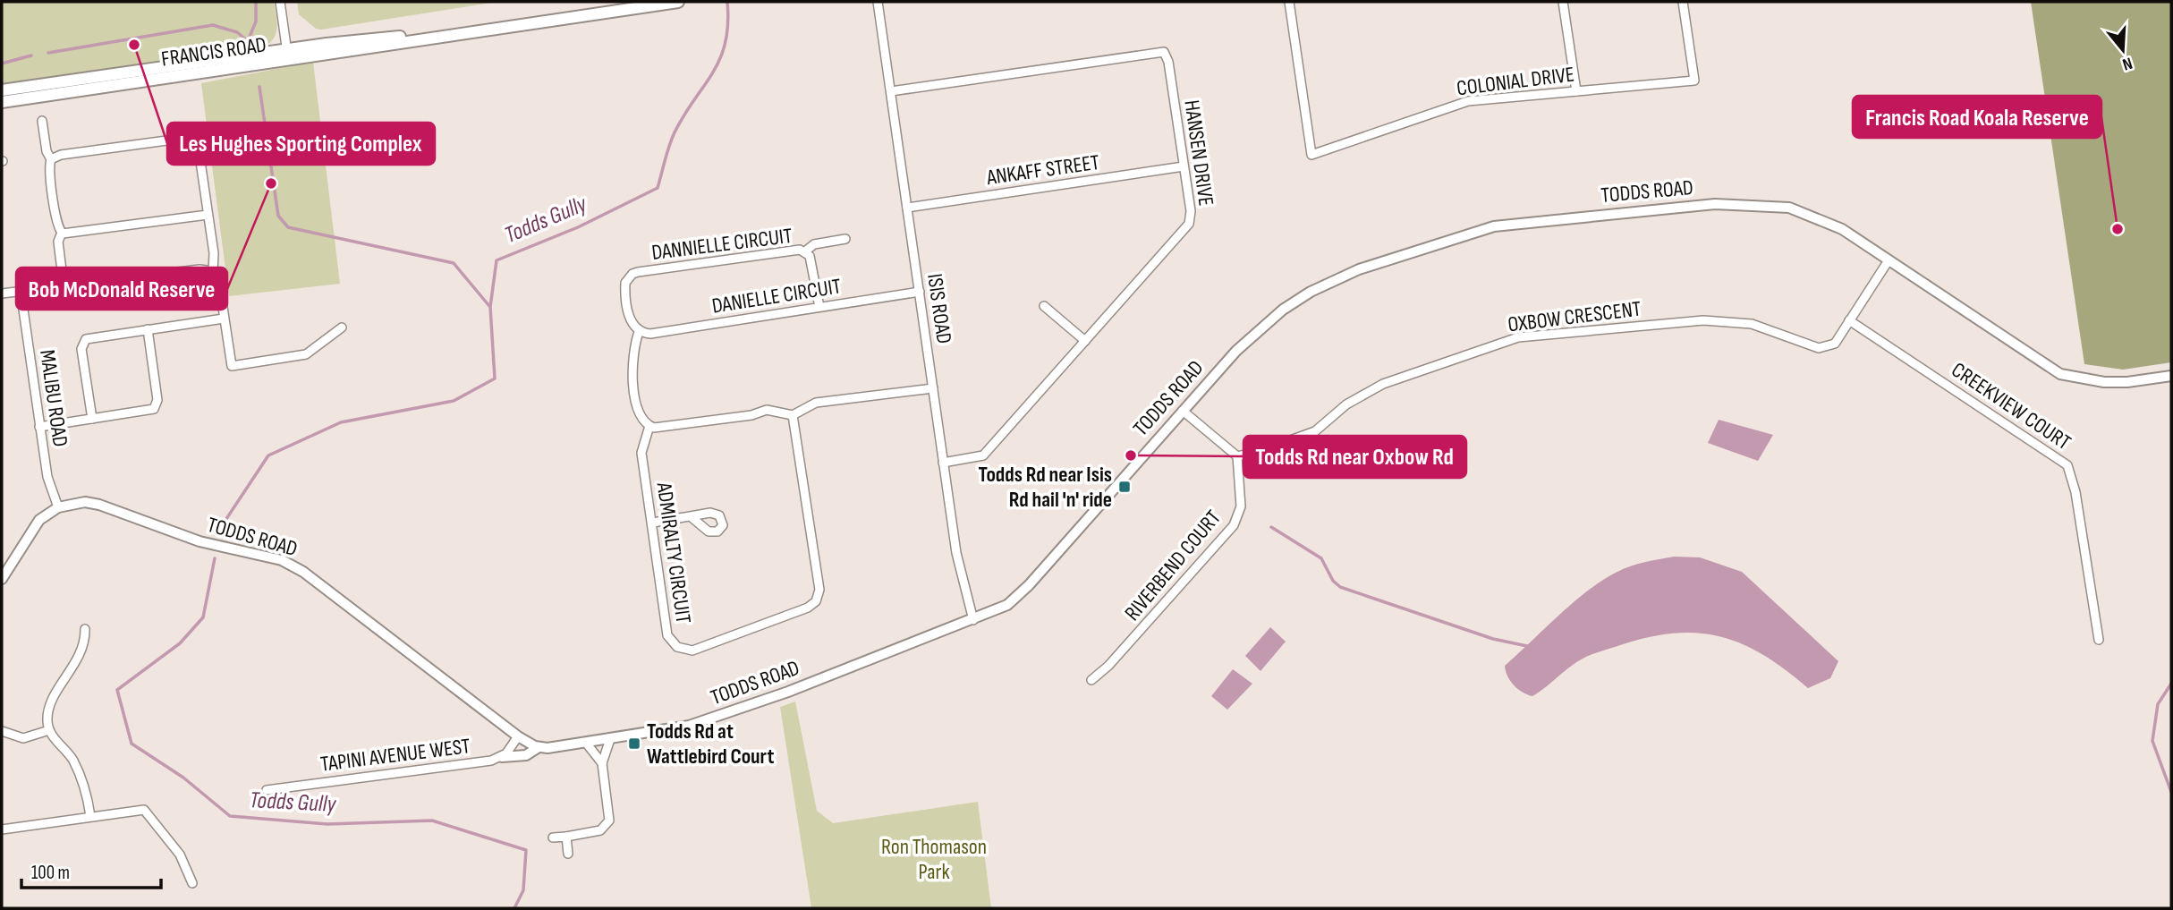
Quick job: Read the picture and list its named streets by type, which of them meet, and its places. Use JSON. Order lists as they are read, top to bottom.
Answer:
{
  "streets": {
    "main road": ["FRANCIS ROAD"],
    "street": [
      "COLONIAL DRIVE",
      "HANSEN DRIVE",
      "ANKAFF STREET",
      "TODDS ROAD",
      "DANNIELLE CIRCUIT",
      "DANIELLE CIRCUIT",
      "ISIS ROAD",
      "OXBOW CRESCENT",
      "MALIBU ROAD",
      "CREEKVIEW COURT",
      "ADMIRALTY CIRCUIT",
      "RIVERBEND COURT",
      "TAPINI AVENUE WEST"
    ]
  },
  "crossings": [
    ["HANSEN DRIVE", "ANKAFF STREET"],
    ["HANSEN DRIVE", "ISIS ROAD"],
    ["ANKAFF STREET", "ISIS ROAD"],
    ["TODDS ROAD", "ISIS ROAD"],
    ["TODDS ROAD", "OXBOW CRESCENT"],
    ["TODDS ROAD", "MALIBU ROAD"],
    ["TODDS ROAD", "TAPINI AVENUE WEST"],
    ["DANNIELLE CIRCUIT", "DANIELLE CIRCUIT"],
    ["DANIELLE CIRCUIT", "ISIS ROAD"],
    ["OXBOW CRESCENT", "CREEKVIEW COURT"],
    ["OXBOW CRESCENT", "RIVERBEND COURT"]
  ],
  "water": ["Todds Gully"],
  "parks": ["Ron Thomason Park"],
  "places": {
    "other": [
      "Les Hughes Sporting Complex",
      "Bob McDonald Reserve",
      "Francis Road Koala Reserve",
      "Todds Rd near Oxbow Rd"
    ],
    "transit": ["Todds Rd near Isis Rd hail 'n' ride", "Todds Rd at Wattlebird Court"]
  },
  "scale_bar": "100 m",
  "north": "bottom"
}
